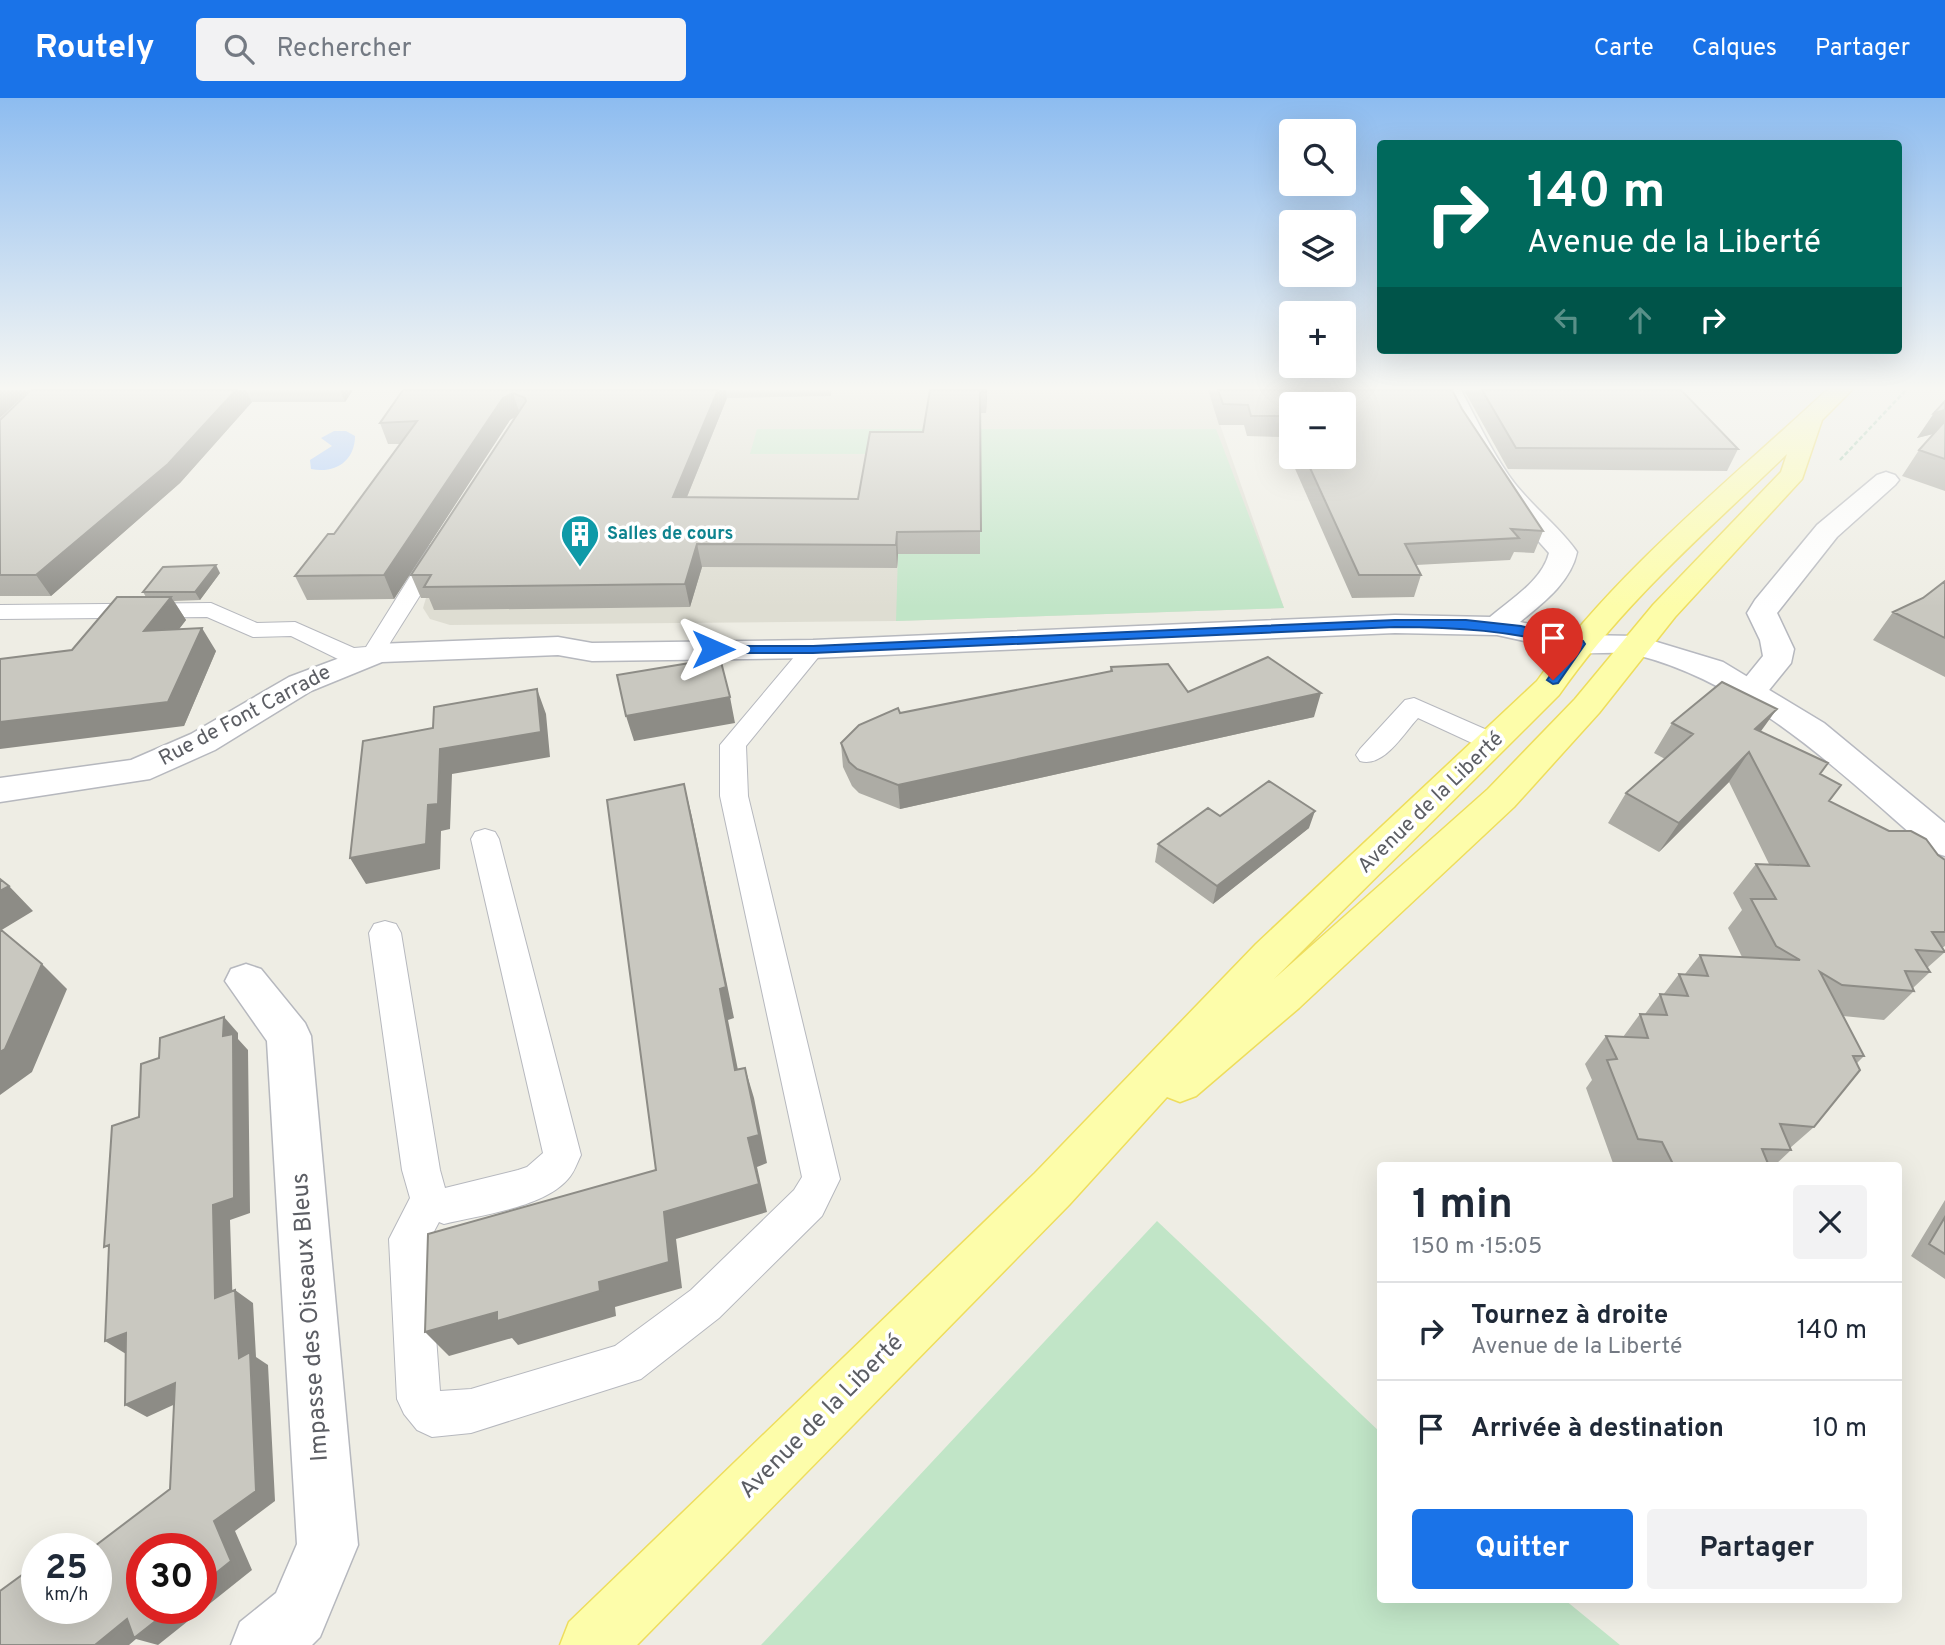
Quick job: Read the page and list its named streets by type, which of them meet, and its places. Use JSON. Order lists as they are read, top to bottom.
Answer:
{
  "streets": {
    "main road": ["Avenue de la Liberté"],
    "street": ["Rue de Font Carrade", "Impasse des Oiseaux Bleus"]
  },
  "crossings": [
    ["Rue de Font Carrade", "Avenue de la Liberté"]
  ],
  "places": {
    "building": ["Salles de cours"]
  },
  "page": {
    "header": "Routely",
    "search": "Rechercher",
    "nav": ["Carte", "Calques", "Partager"],
    "map_buttons": ["+", "−"],
    "turn": ["140 m", "Avenue de la Liberté"],
    "heading": ["1 min", "150 m · 15:05"],
    "list": [
      {
        "name": "Tournez à droite",
        "note": "Avenue de la Liberté",
        "value": "140 m"
      },
      {
        "name": "Arrivée à destination",
        "value": "10 m"
      }
    ],
    "buttons": ["Quitter", "Partager"],
    "speed": "25 km/h",
    "limit": "30"
  }
}
